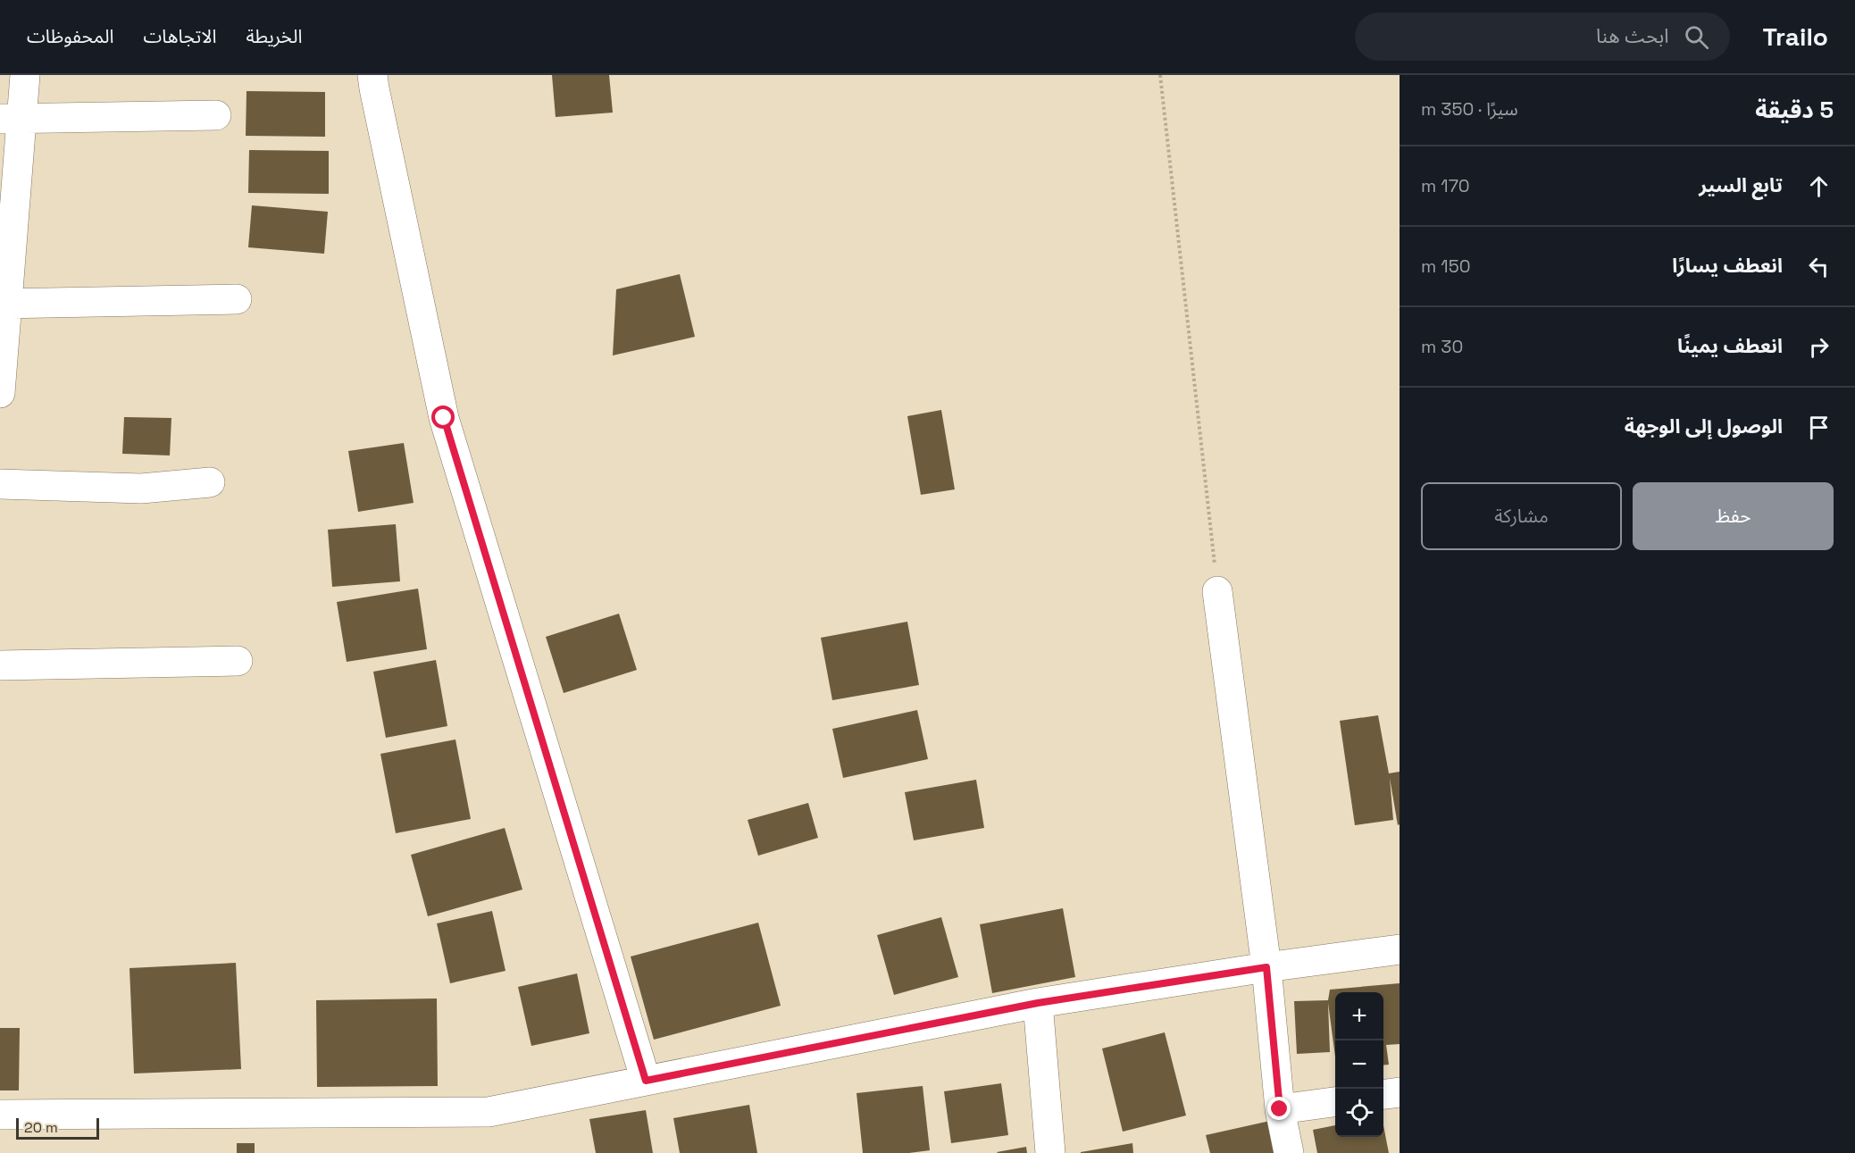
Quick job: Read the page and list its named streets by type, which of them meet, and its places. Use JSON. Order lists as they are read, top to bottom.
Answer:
{
  "scale_bar": "20 m",
  "page": {
    "header": "Trailo",
    "search": "ابحث هنا",
    "nav": ["الخريطة", "الاتجاهات", "المحفوظات"],
    "heading": ["5 دقيقة", "سيرًا · 350 m"],
    "list": [
      ["تابع السير", "170 m"],
      ["انعطف يسارًا", "150 m"],
      ["انعطف يمينًا", "30 m"],
      "الوصول إلى الوجهة"
    ],
    "buttons": ["حفظ", "مشاركة"],
    "map_buttons": ["+", "−"],
    "scale": "20 m"
  }
}
